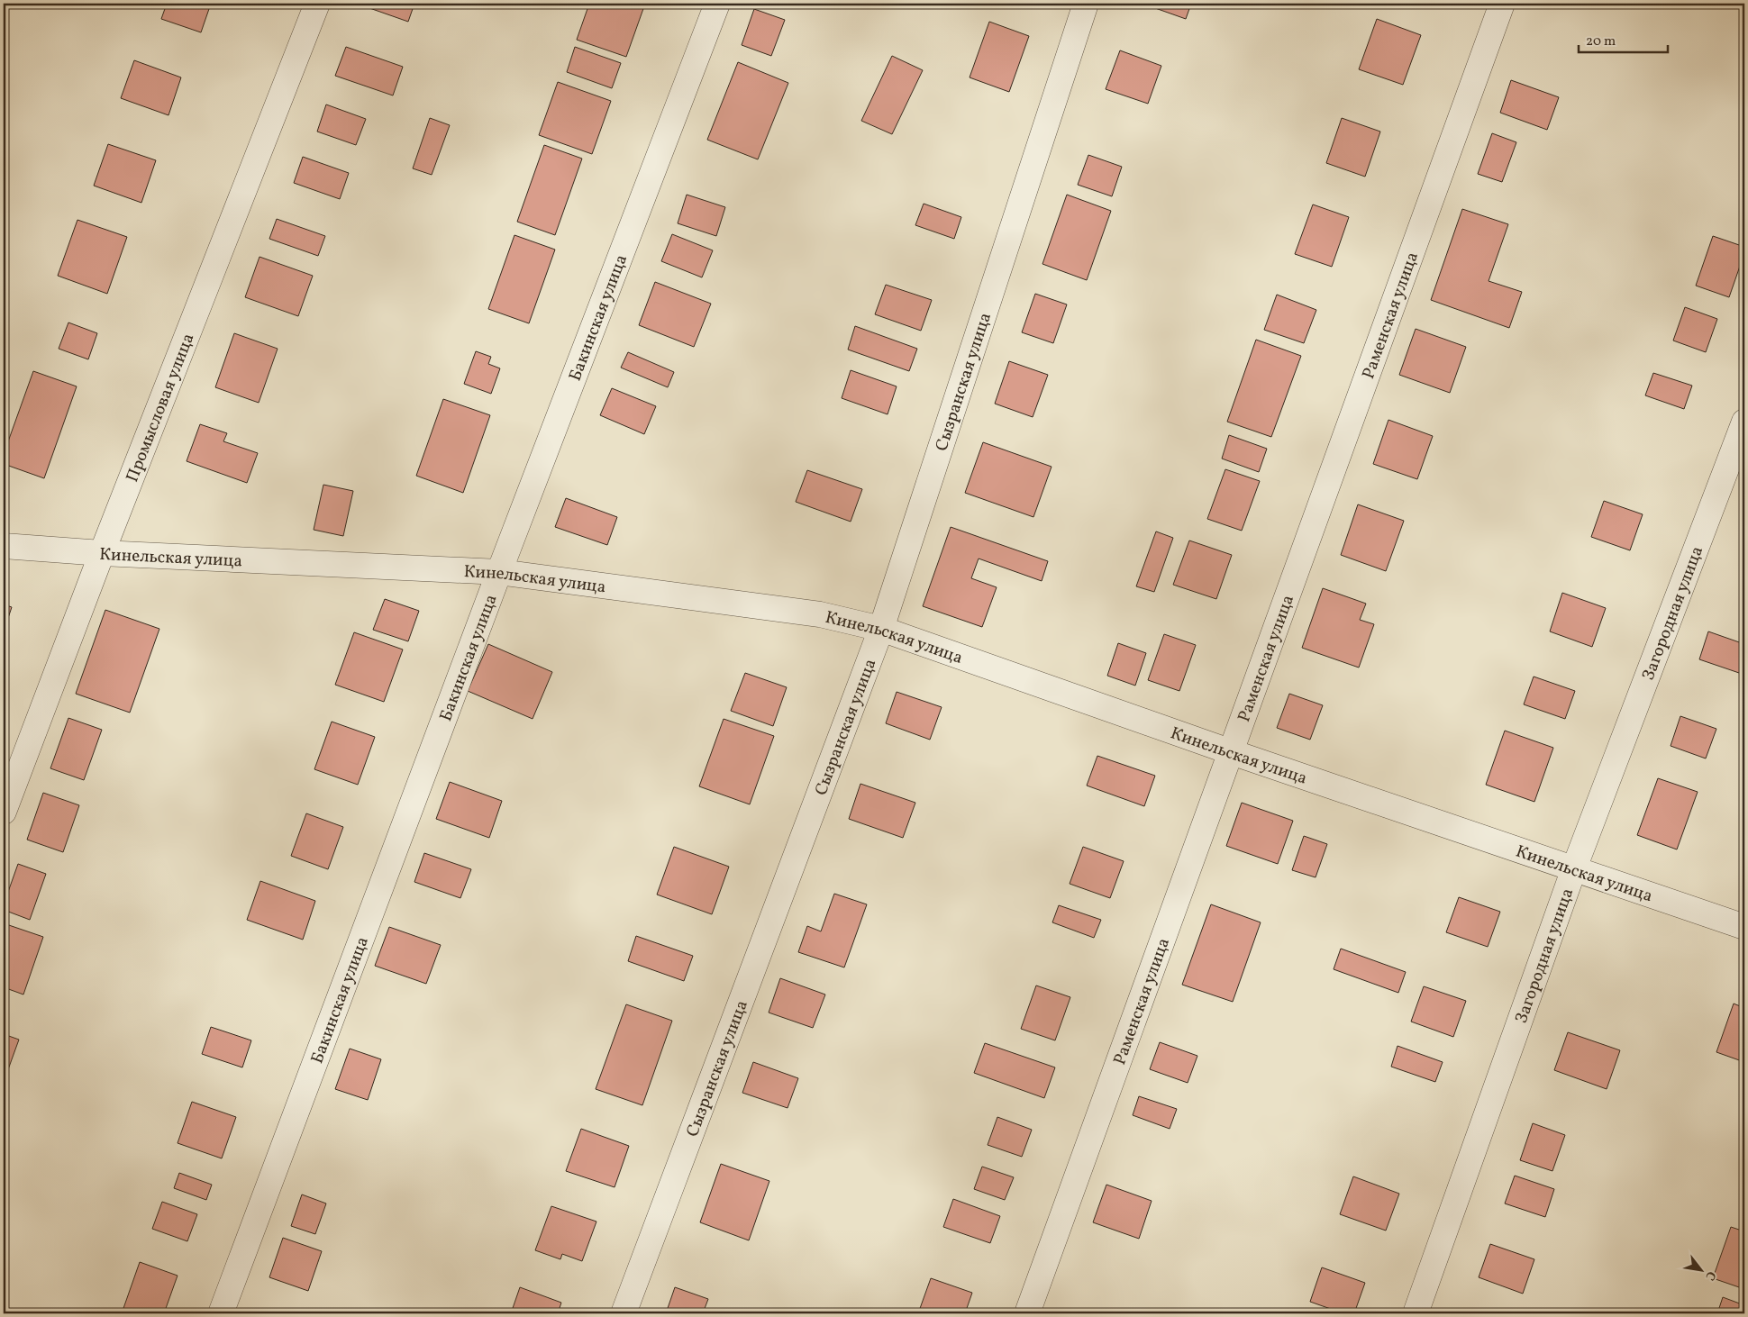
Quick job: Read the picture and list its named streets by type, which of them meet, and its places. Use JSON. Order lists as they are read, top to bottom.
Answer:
{
  "streets": {
    "street": [
      "Раменская улица",
      "Бакинская улица",
      "Сызранская улица",
      "Промысловая улица",
      "Кинельская улица",
      "Загородная улица"
    ]
  },
  "crossings": [
    ["Раменская улица", "Кинельская улица"],
    ["Бакинская улица", "Кинельская улица"],
    ["Сызранская улица", "Кинельская улица"],
    ["Промысловая улица", "Кинельская улица"],
    ["Кинельская улица", "Загородная улица"]
  ],
  "scale_bar": "20 m",
  "north": "bottom right"
}
